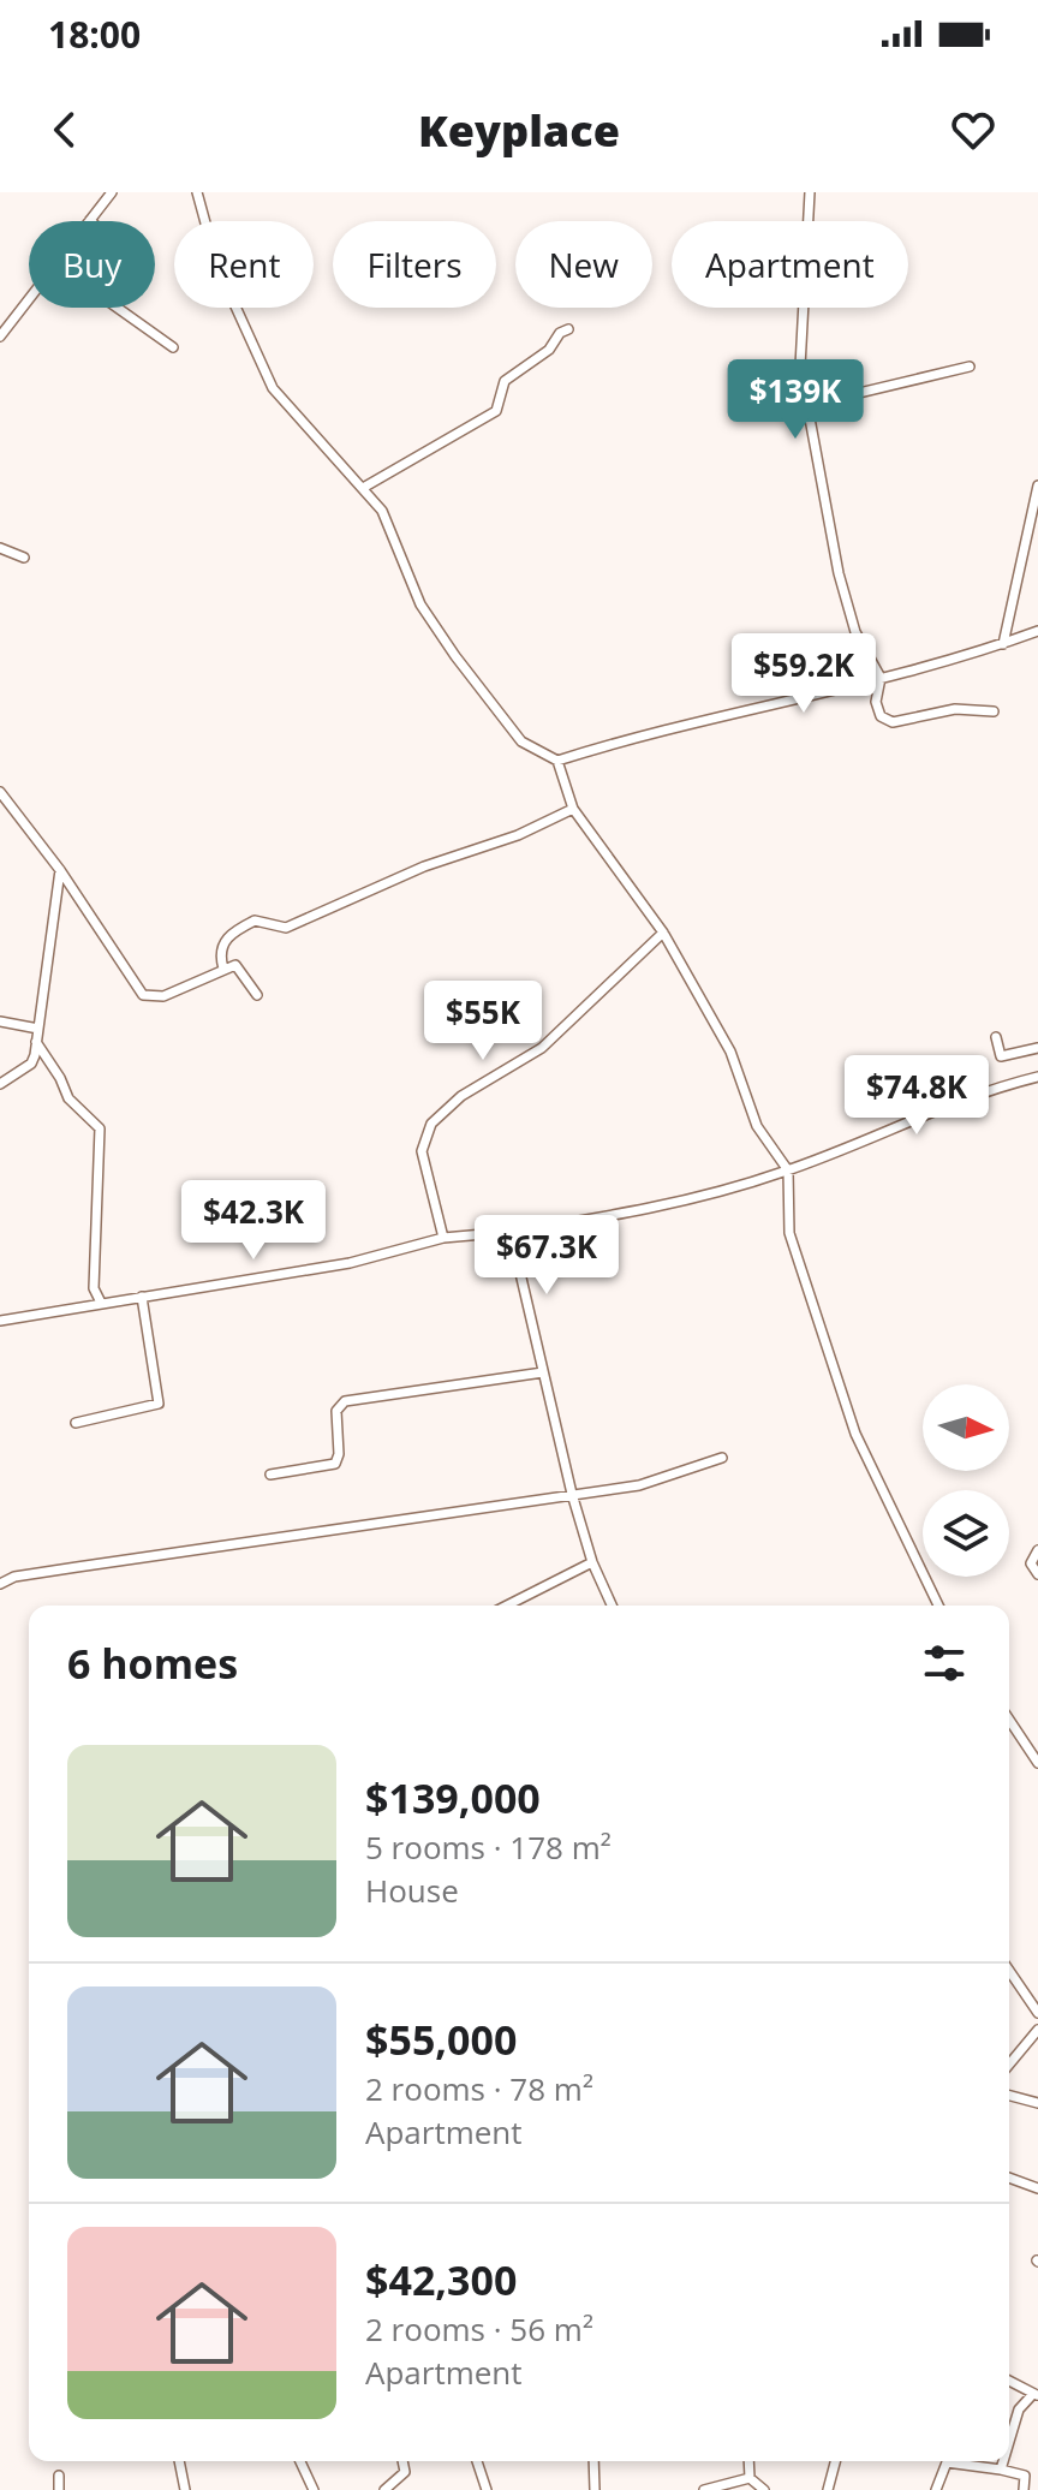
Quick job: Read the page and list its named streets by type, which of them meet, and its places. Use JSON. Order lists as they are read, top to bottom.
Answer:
{
  "north": "right",
  "page": {
    "status": "18:00",
    "header": "Keyplace",
    "chip": [
      "Buy",
      "Rent",
      "Filters",
      "New",
      "Apartment"
    ],
    "price": [
      "$139K",
      "$59.2K",
      "$55K",
      "$74.8K",
      "$42.3K",
      "$67.3K"
    ],
    "heading": "6 homes",
    "list": [
      {
        "name": "$139,000",
        "note": "5 rooms · 178 m² · House"
      },
      {
        "name": "$55,000",
        "note": "2 rooms · 78 m² · Apartment"
      },
      {
        "name": "$42,300",
        "note": "2 rooms · 56 m² · Apartment"
      }
    ]
  }
}
